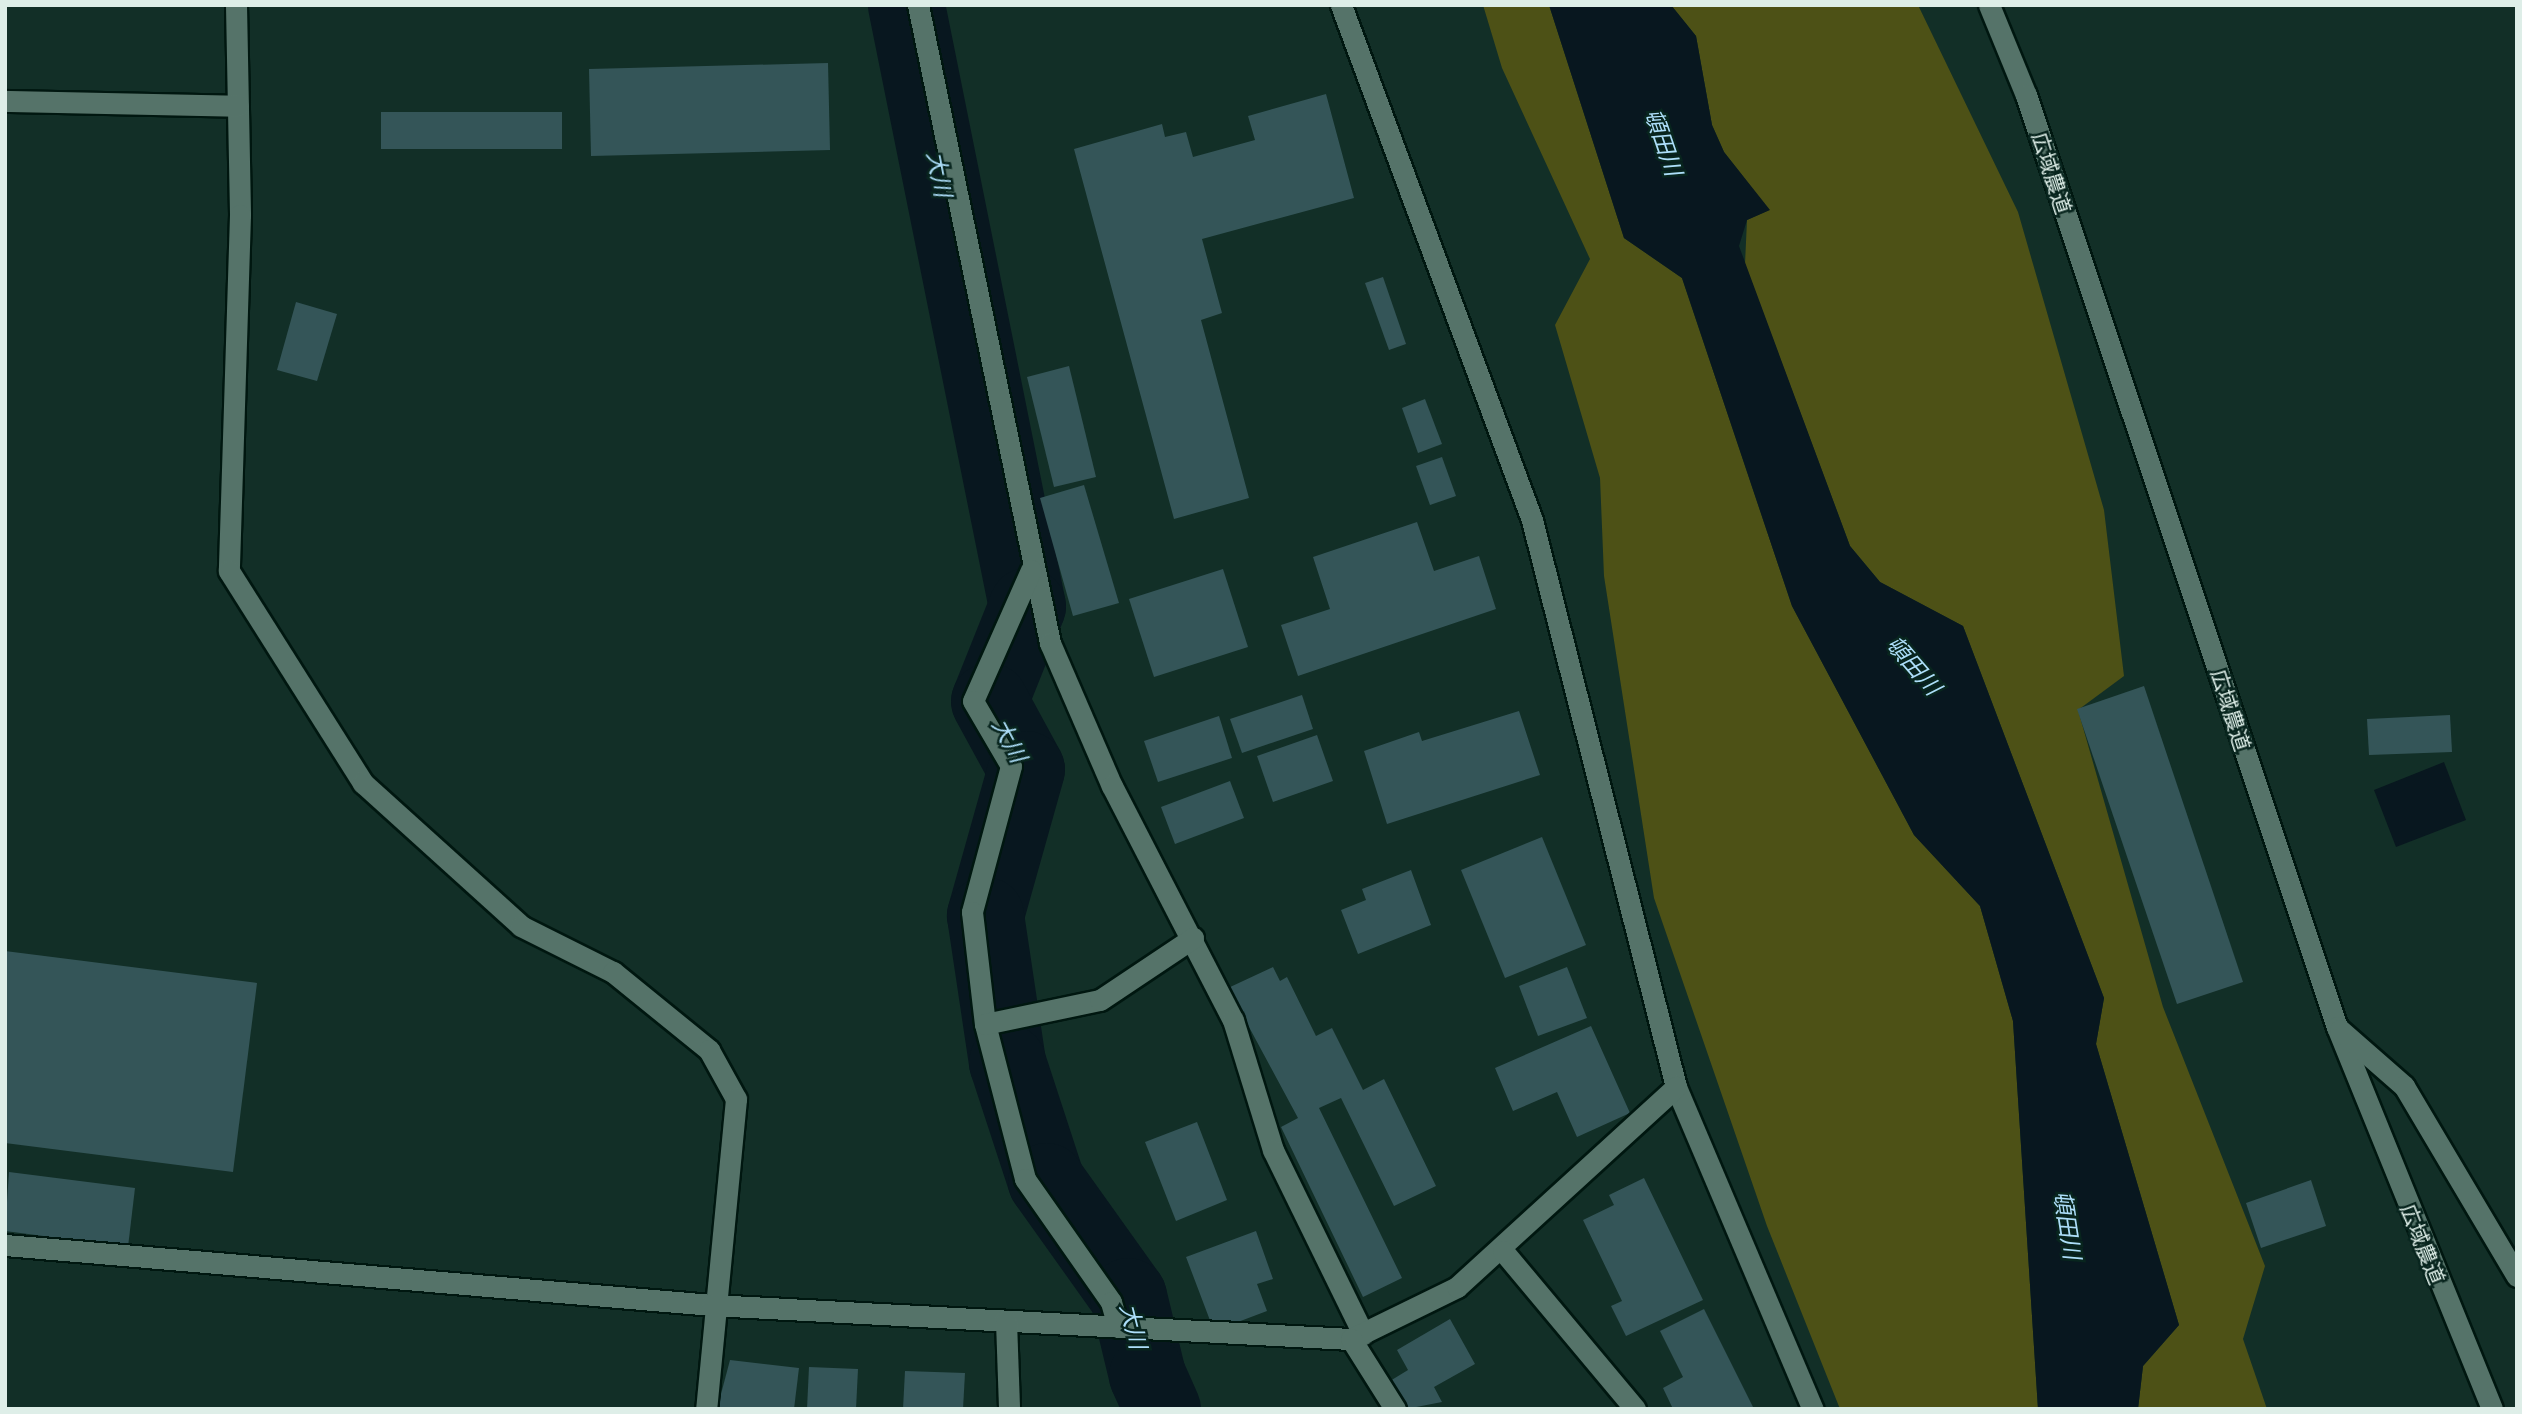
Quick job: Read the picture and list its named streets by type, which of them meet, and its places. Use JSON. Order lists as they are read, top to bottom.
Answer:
{
  "streets": {
    "street": ["広域農道"]
  },
  "water": ["頓田川", "大川"]
}
